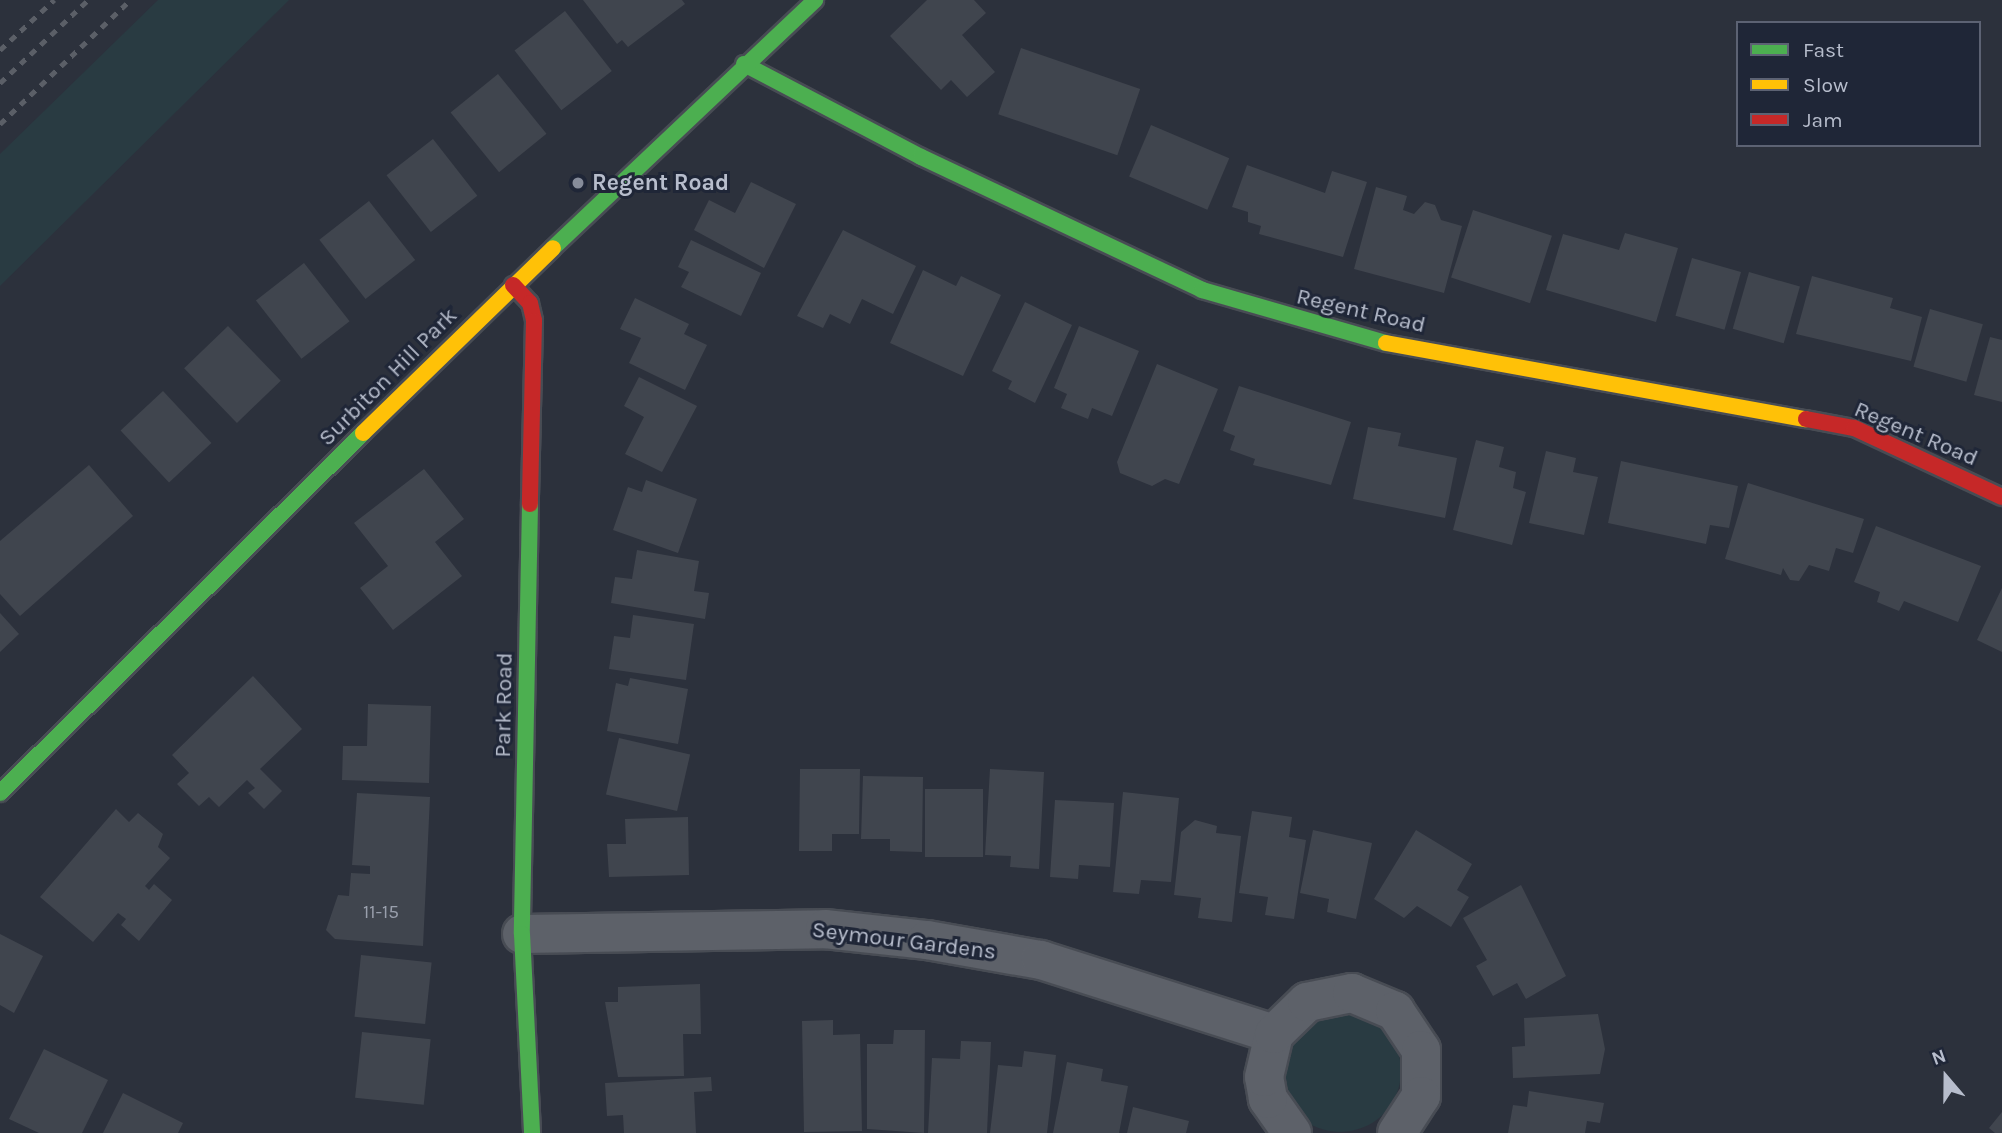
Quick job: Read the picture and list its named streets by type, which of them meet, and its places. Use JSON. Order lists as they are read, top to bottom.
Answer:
{
  "streets": {
    "street": [
      "Regent Road",
      "Surbiton Hill Park",
      "Park Road",
      "Seymour Gardens"
    ]
  },
  "crossings": [
    ["Regent Road", "Surbiton Hill Park"],
    ["Surbiton Hill Park", "Park Road"],
    ["Park Road", "Seymour Gardens"]
  ],
  "places": ["Regent Road"],
  "house_numbers": ["11-15"],
  "legend": ["Fast", "Slow", "Jam"],
  "north": "top"
}
